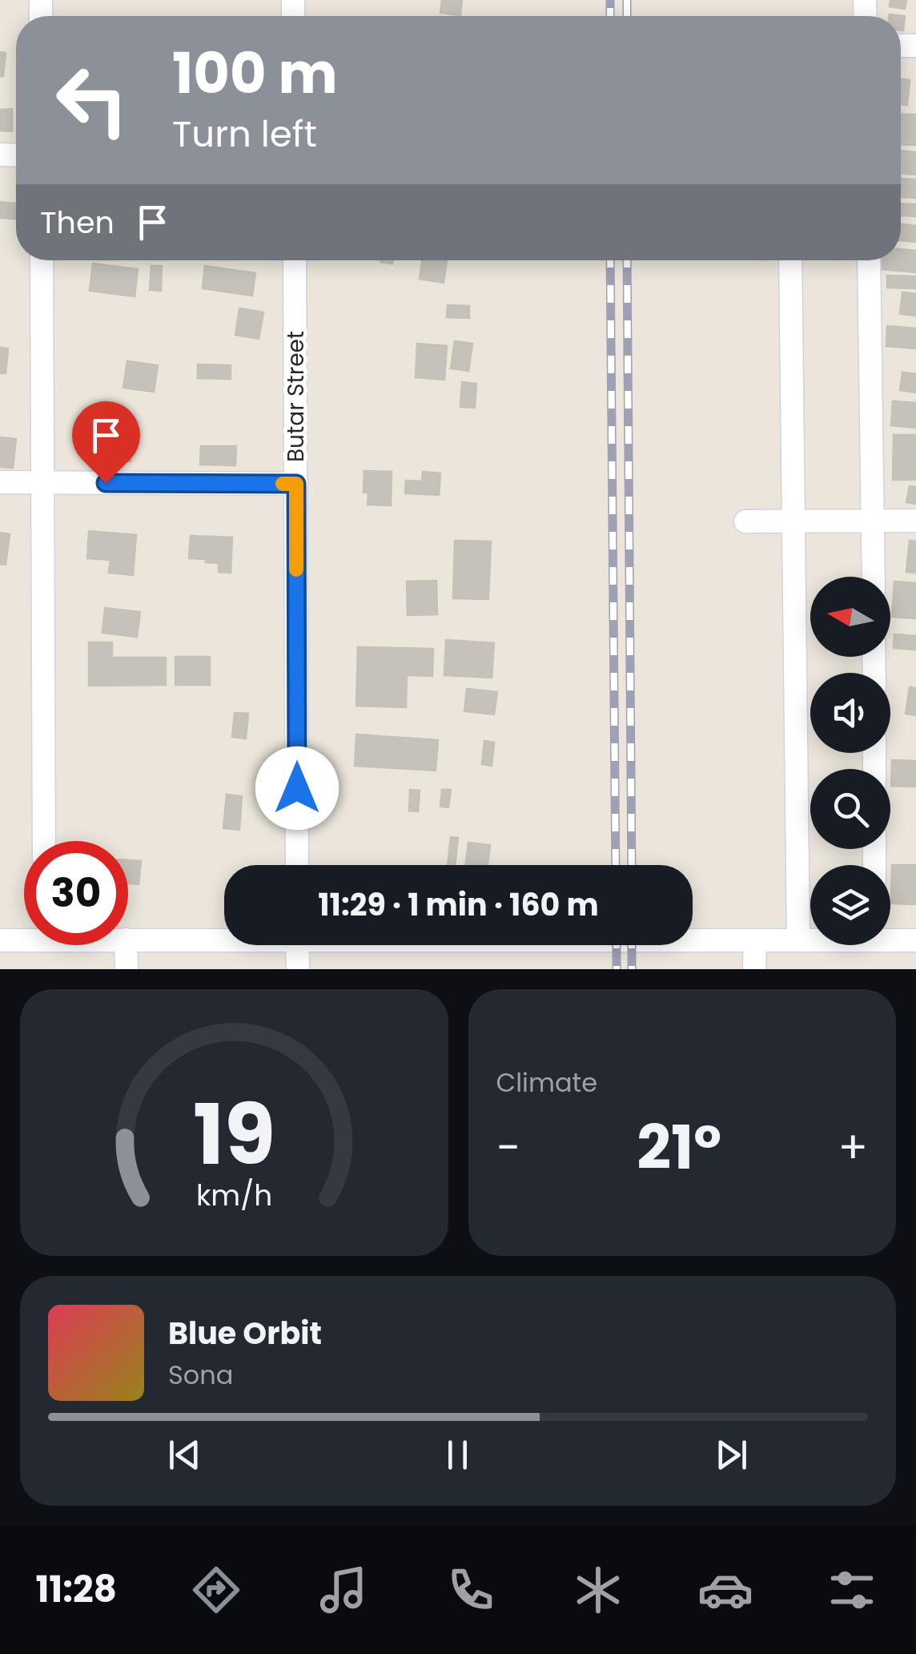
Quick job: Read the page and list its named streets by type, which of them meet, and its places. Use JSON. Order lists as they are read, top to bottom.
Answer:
{
  "streets": {
    "street": ["Butar Street"]
  },
  "north": "left",
  "page": {
    "turn": ["100 m", "Turn left"],
    "then": "Then",
    "limit": "30",
    "trip": "11:29 · 1 min · 160 m",
    "tile": "Climate",
    "heat": ["−", "21°", "+"],
    "song": ["Blue Orbit", "Sona"],
    "tabs": "11:28",
    "gauge": ["19", "km/h"]
  }
}
